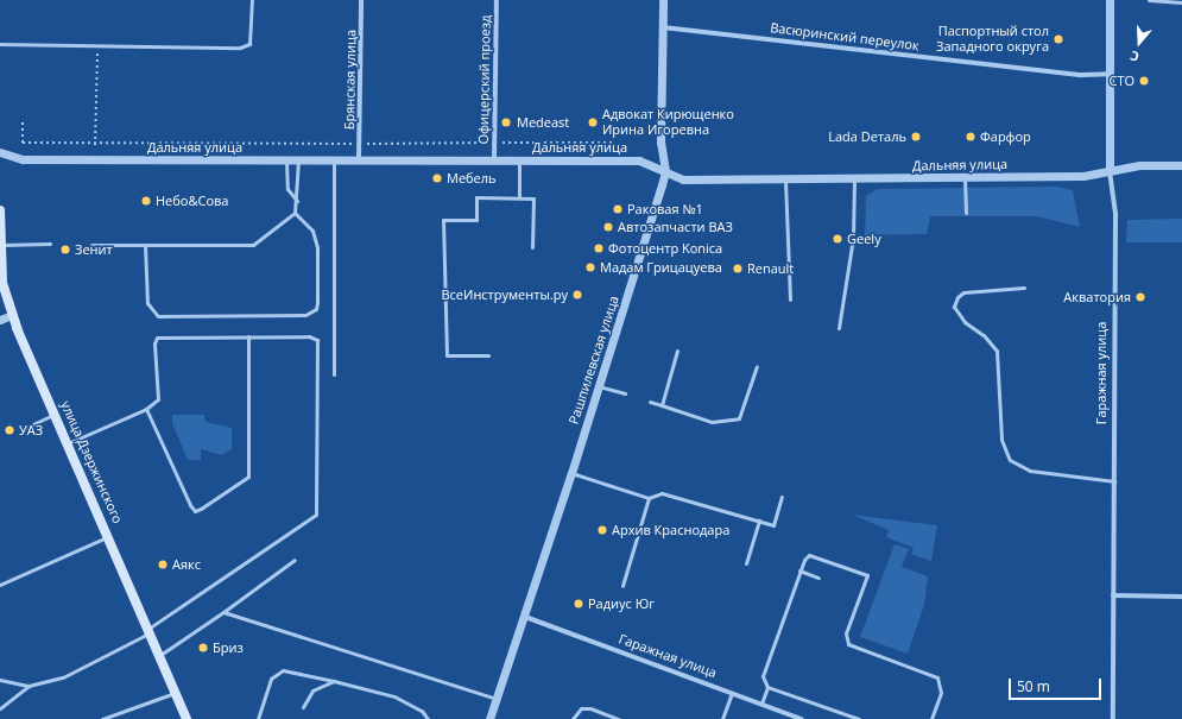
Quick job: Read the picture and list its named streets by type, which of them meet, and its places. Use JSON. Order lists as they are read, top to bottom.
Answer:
{
  "streets": {
    "main road": ["улица Дзержинского"],
    "street": [
      "Васюринский переулок",
      "Брянская улица",
      "Офицерский проезд",
      "Дальняя улица",
      "Рашпилевская улица",
      "Гаражная улица"
    ]
  },
  "crossings": [
    ["Васюринский переулок", "Рашпилевская улица"],
    ["Васюринский переулок", "Гаражная улица"],
    ["Брянская улица", "Дальняя улица"],
    ["Офицерский проезд", "Дальняя улица"],
    ["Дальняя улица", "Рашпилевская улица"],
    ["Дальняя улица", "Гаражная улица"],
    ["Рашпилевская улица", "Гаражная улица"]
  ],
  "places": [
    "Паспортный стол Западного округа",
    "СТО",
    "Medeast",
    "Адвокат Кирющенко Ирина Игоревна",
    "Lada Dеталь",
    "Фарфор",
    "Мебель",
    "Небо&Сова",
    "Раковая №1",
    "Автозапчасти ВАЗ",
    "Geely",
    "Фотоцентр Konica",
    "Зенит",
    "Мадам Грицацуева",
    "Renault",
    "ВсеИнструменты.ру",
    "Акватория",
    "УАЗ",
    "Архив Краснодара",
    "Аякс",
    "Радиус Юг",
    "Бриз"
  ],
  "scale_bar": "50 m",
  "north": "bottom"
}
